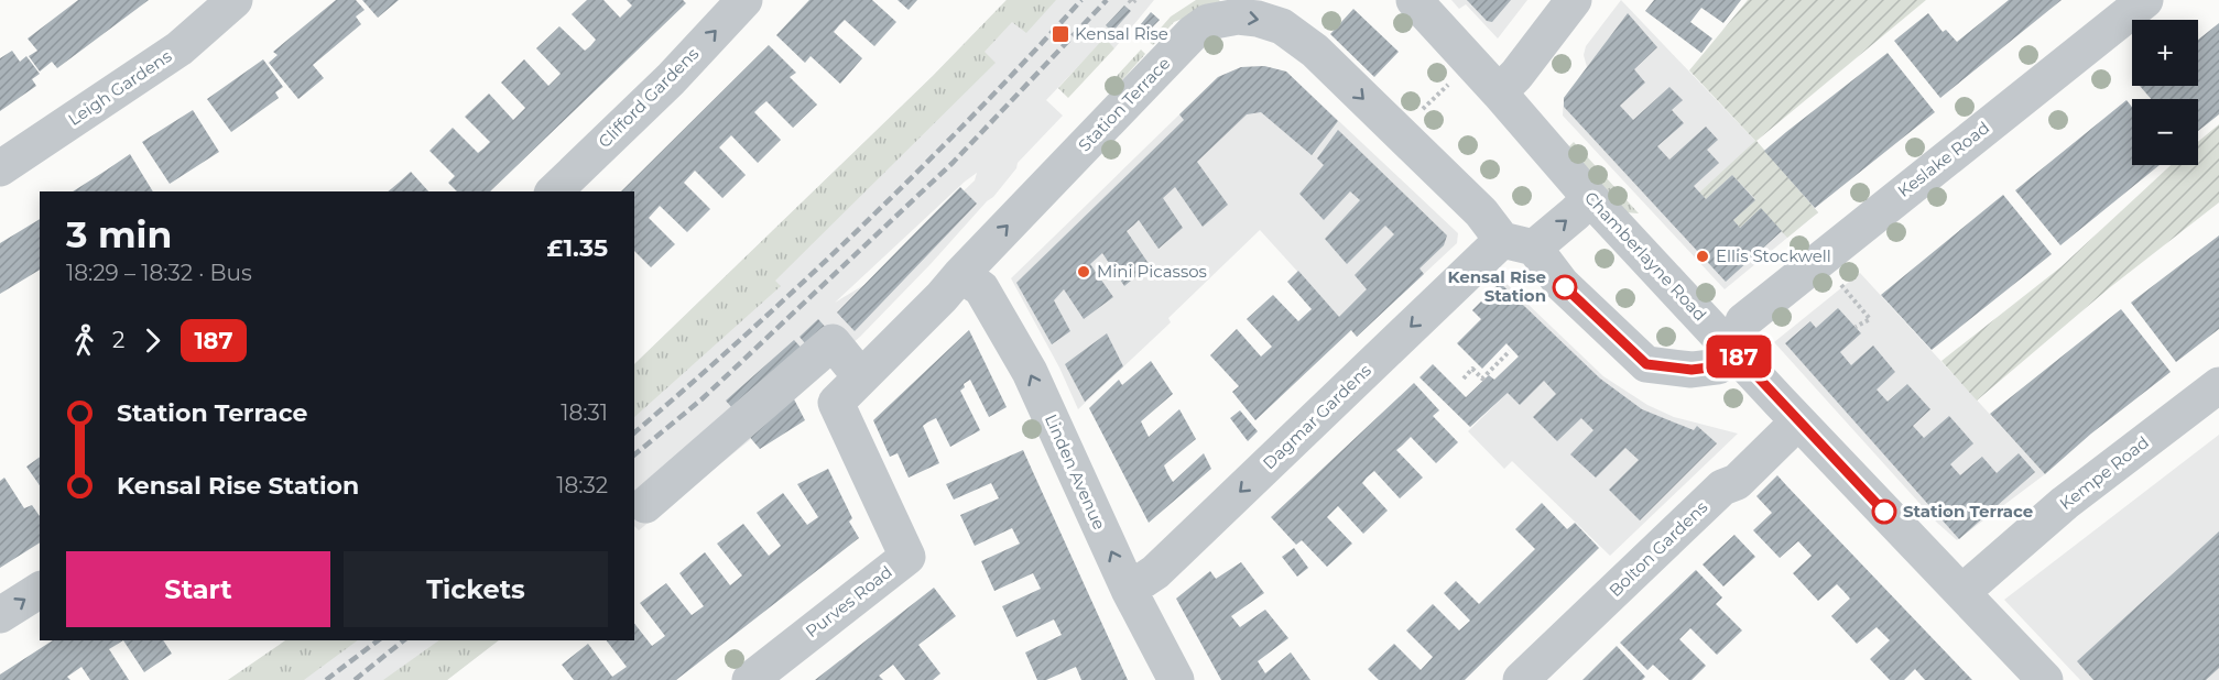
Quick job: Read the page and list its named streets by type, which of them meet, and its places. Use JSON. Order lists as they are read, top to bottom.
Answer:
{
  "streets": {
    "street": [
      "Leigh Gardens",
      "Clifford Gardens",
      "Station Terrace",
      "Keslake Road",
      "Chamberlayne Road",
      "Dagmar Gardens",
      "Linden Avenue",
      "Kempe Road",
      "Bolton Gardens",
      "Purves Road"
    ]
  },
  "crossings": [
    ["Station Terrace", "Keslake Road"],
    ["Station Terrace", "Chamberlayne Road"],
    ["Station Terrace", "Dagmar Gardens"],
    ["Station Terrace", "Linden Avenue"],
    ["Station Terrace", "Purves Road"],
    ["Keslake Road", "Chamberlayne Road"],
    ["Chamberlayne Road", "Kempe Road"],
    ["Chamberlayne Road", "Bolton Gardens"],
    ["Dagmar Gardens", "Linden Avenue"]
  ],
  "one_way": ["Clifford Gardens", "Dagmar Gardens", "Linden Avenue"],
  "places": {
    "transit": ["Kensal Rise"],
    "other": [
      "Ellis Stockwell",
      "Mini Picassos",
      "Kensal Rise Station",
      "Station Terrace"
    ]
  },
  "lines": ["bus line 187"],
  "page": {
    "on_map": "187",
    "map_buttons": ["+", "−"],
    "heading": ["3 min", "18:29 – 18:32 · Bus", "£1.35"],
    "legs": ["2", "187"],
    "list": [
      {
        "name": "Station Terrace",
        "value": "18:31"
      },
      {
        "name": "Kensal Rise Station",
        "value": "18:32"
      }
    ],
    "buttons": ["Start", "Tickets"]
  }
}
